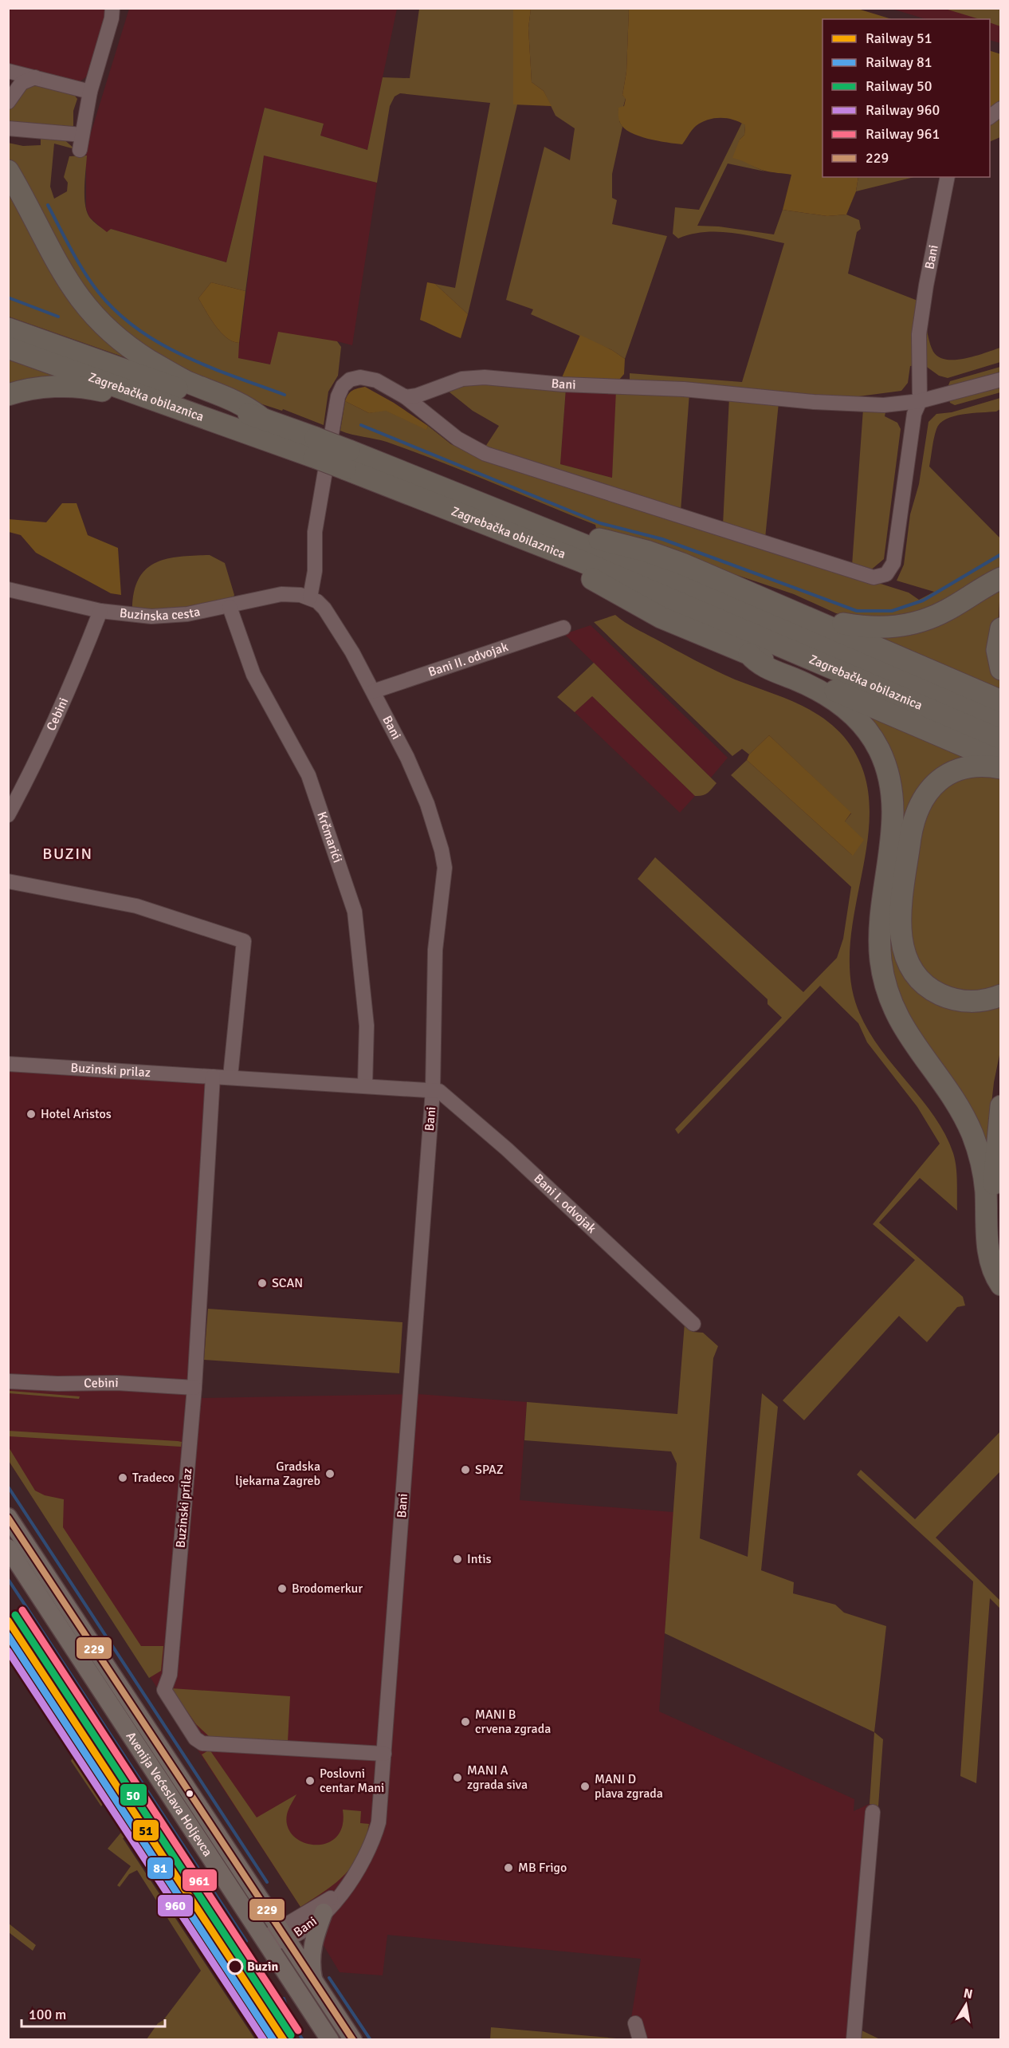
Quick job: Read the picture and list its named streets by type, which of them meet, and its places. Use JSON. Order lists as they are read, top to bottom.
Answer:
{
  "streets": {
    "highway": ["Zagrebačka obilaznica"],
    "main road": ["Avenija Većeslava Holjevca"],
    "street": [
      "Bani",
      "Buzinska cesta",
      "Bani II. odvojak",
      "Cebini",
      "Krčmarići",
      "Buzinski prilaz",
      "Bani I. odvojak"
    ]
  },
  "crossings": [
    ["Bani", "Buzinska cesta"],
    ["Bani", "Bani II. odvojak"],
    ["Bani", "Buzinski prilaz"],
    ["Bani", "Bani I. odvojak"],
    ["Bani", "Avenija Većeslava Holjevca"],
    ["Buzinska cesta", "Cebini"],
    ["Buzinska cesta", "Krčmarići"],
    ["Cebini", "Buzinski prilaz"],
    ["Krčmarići", "Buzinski prilaz"],
    ["Buzinski prilaz", "Bani I. odvojak"]
  ],
  "districts": ["BUZIN"],
  "places": [
    "Hotel Aristos",
    "SCAN",
    "SPAZ",
    "Gradska ljekarna Zagreb",
    "Tradeco",
    "Intis",
    "Brodomerkur",
    "MANI B crvena zgrada",
    "MANI A zgrada siva",
    "Poslovni centar Mani",
    "MANI D plava zgrada",
    "MB Frigo",
    "Buzin"
  ],
  "lines": [
    "transit line 229",
    "rail line 961",
    "rail line 50",
    "rail line 51",
    "rail line 81",
    "rail line 960"
  ],
  "legend": [
    "Railway 51",
    "Railway 81",
    "Railway 50",
    "Railway 960",
    "Railway 961",
    "229"
  ],
  "scale_bar": "100 m",
  "north": "top"
}
